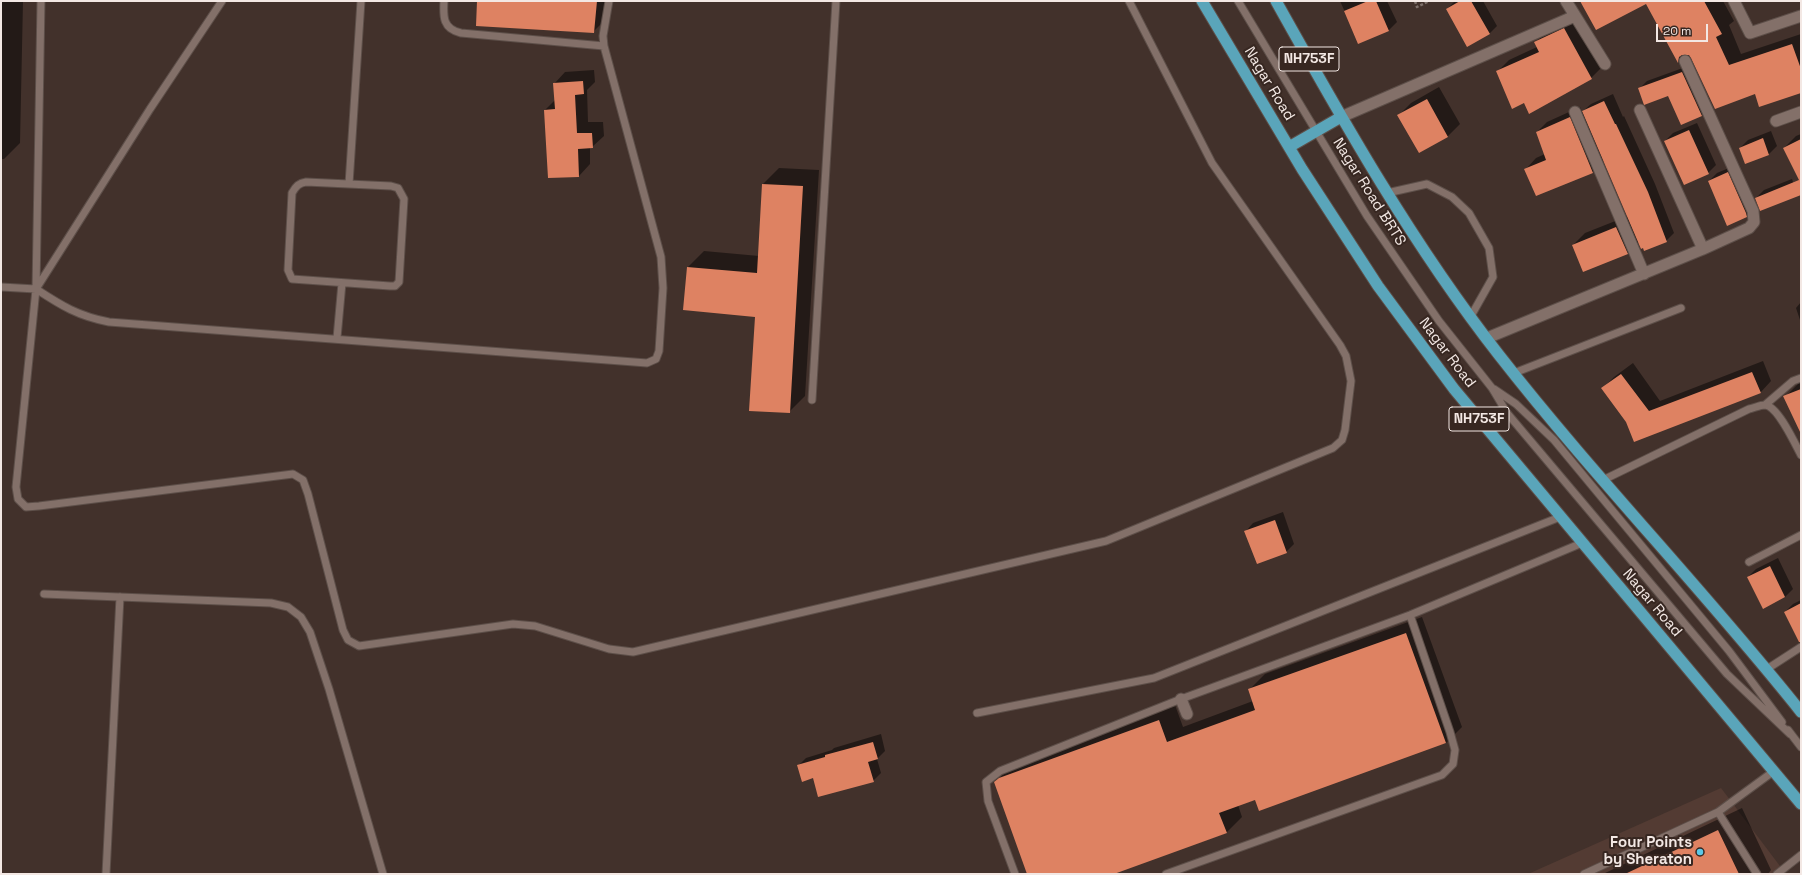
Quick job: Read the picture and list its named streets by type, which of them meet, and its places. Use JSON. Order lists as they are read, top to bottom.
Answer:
{
  "streets": {
    "highway": ["NH753F", "Nagar Road"],
    "lane": ["Nagar Road BRTS"]
  },
  "places": ["Four Points by Sheraton"],
  "scale_bar": "20 m"
}
